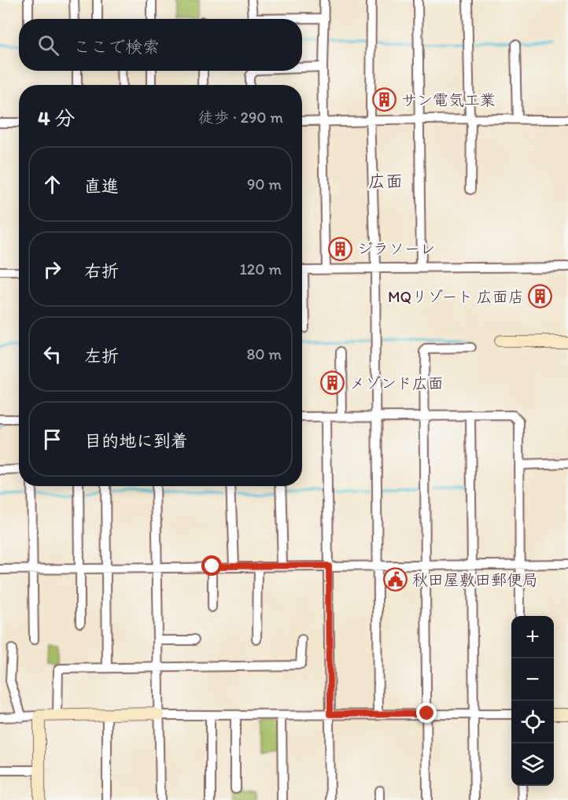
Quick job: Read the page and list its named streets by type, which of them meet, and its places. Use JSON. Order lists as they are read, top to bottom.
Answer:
{
  "districts": ["広面"],
  "places": {
    "building": [
      "サン電気工業",
      "ジラソーレ",
      "MQリゾート 広面店",
      "メゾンド広面"
    ],
    "public building": ["秋田屋敷田郵便局"]
  },
  "page": {
    "search": "ここで検索",
    "heading": ["4 分", "徒歩 · 290 m"],
    "list": [
      ["直進", "90 m"],
      ["右折", "120 m"],
      ["左折", "80 m"],
      "目的地に到着"
    ],
    "map_buttons": ["+", "−"]
  }
}
